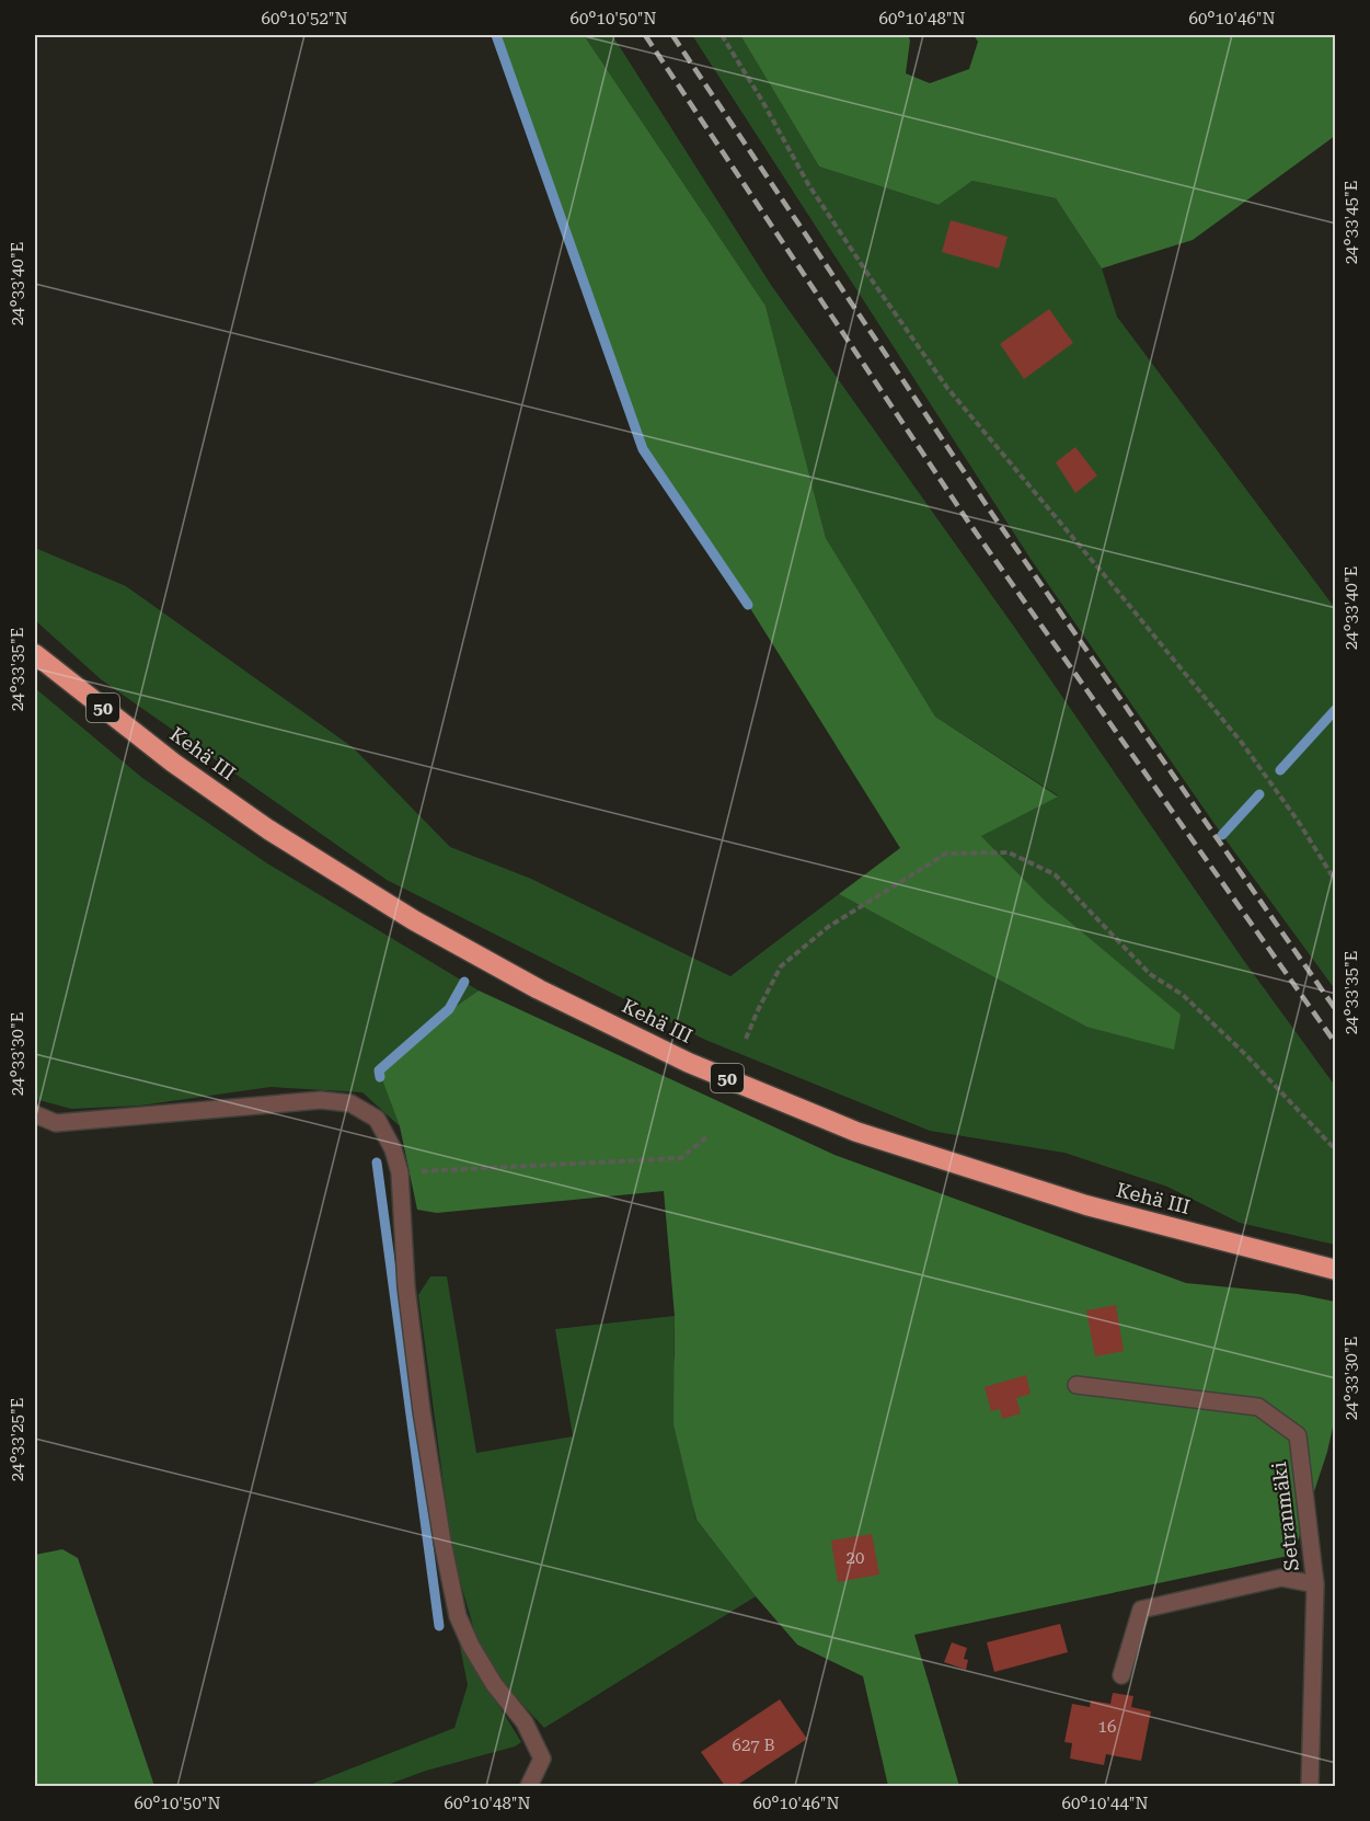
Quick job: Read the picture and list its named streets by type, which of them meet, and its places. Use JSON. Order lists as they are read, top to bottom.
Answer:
{
  "streets": {
    "highway": ["50", "Kehä III"],
    "street": ["Setranmäki"]
  },
  "house_numbers": ["20", "16", "627 B"],
  "coordinates": [
    "60°10'52\"N",
    "60°10'50\"N",
    "60°10'48\"N",
    "60°10'46\"N",
    "24°33'45\"E",
    "24°33'40\"E",
    "24°33'35\"E",
    "24°33'30\"E",
    "24°33'25\"E",
    "60°10'44\"N"
  ]
}
